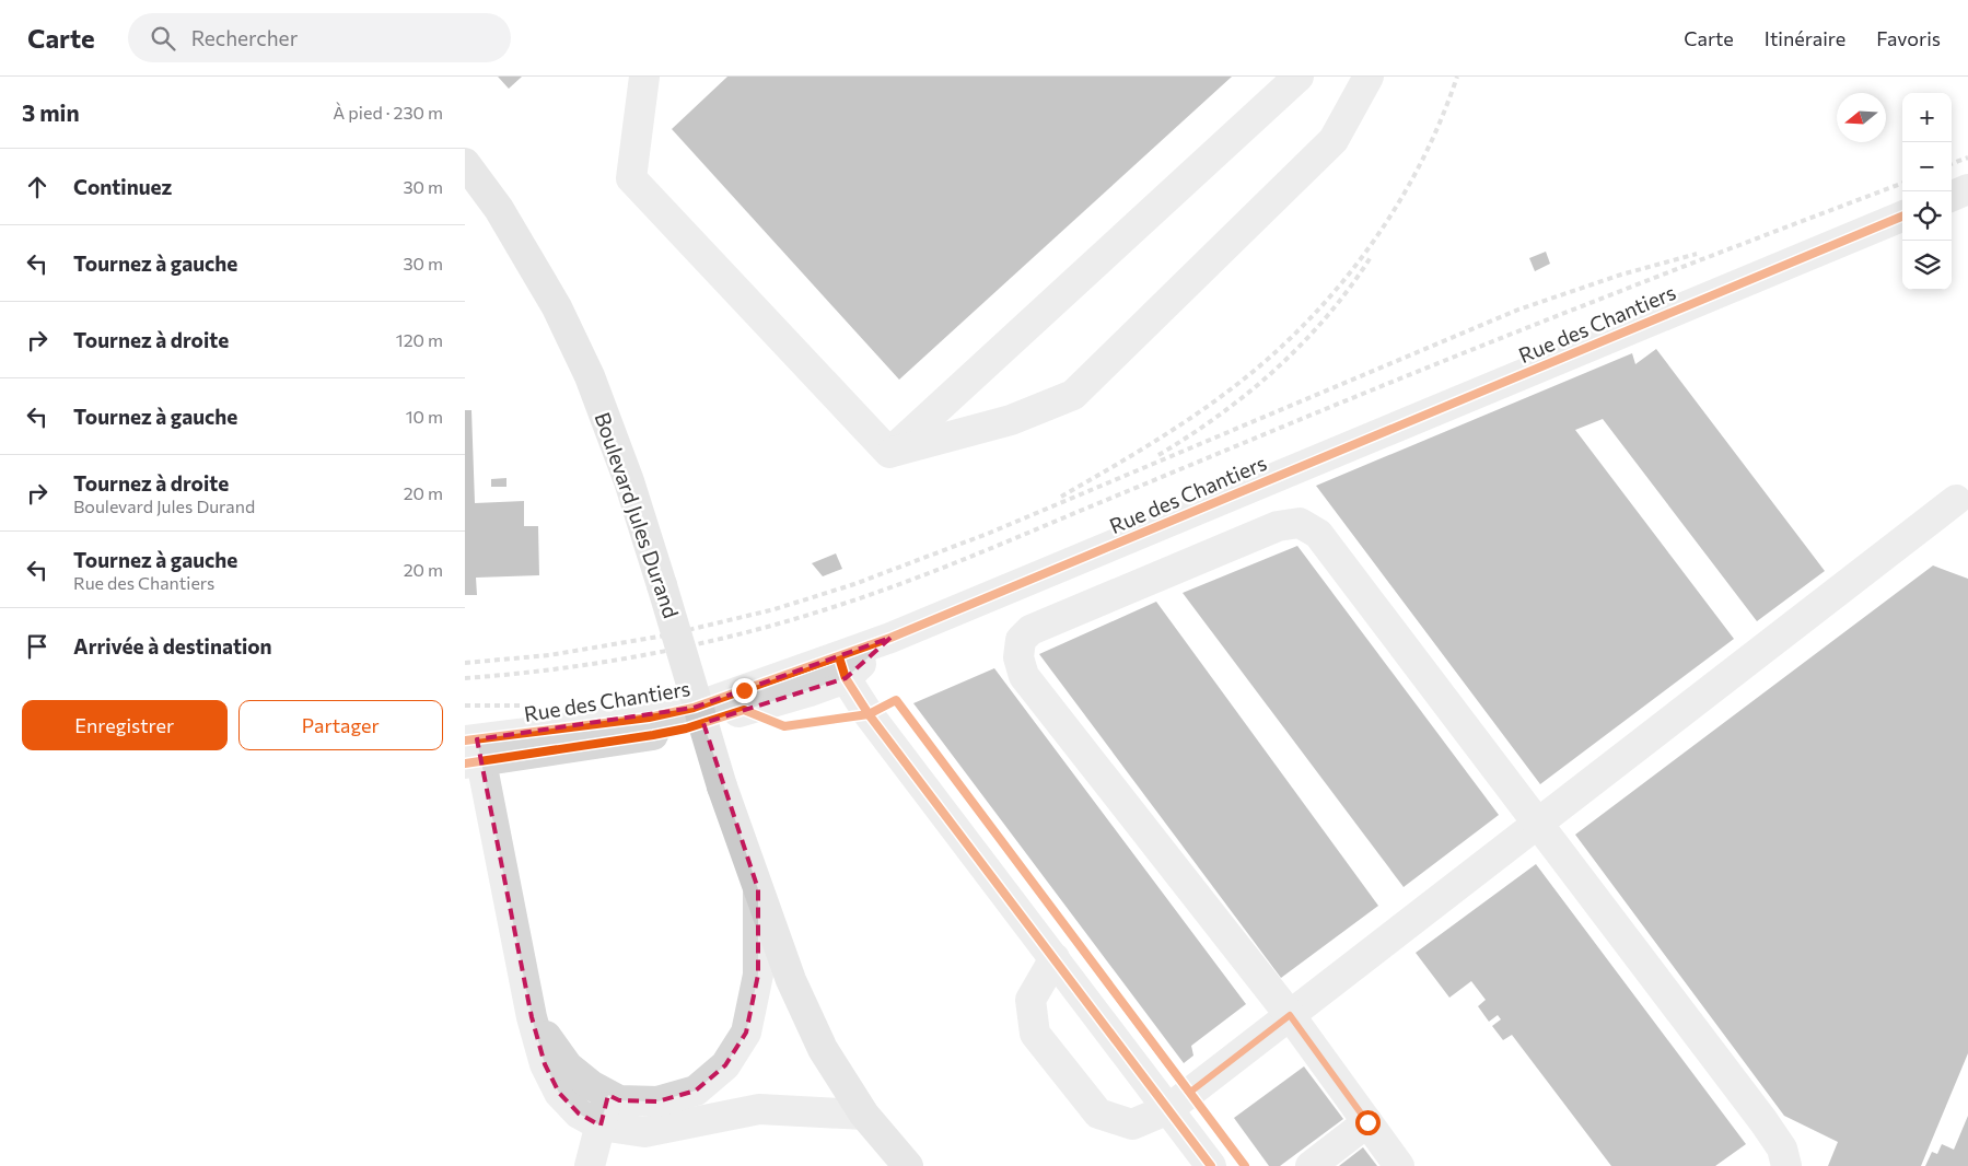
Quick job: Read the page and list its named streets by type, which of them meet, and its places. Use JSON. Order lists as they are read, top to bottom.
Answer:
{
  "streets": {
    "main road": ["Boulevard Jules Durand"],
    "street": ["Rue des Chantiers"]
  },
  "crossings": [
    ["Rue des Chantiers", "Boulevard Jules Durand"]
  ],
  "north": "left",
  "page": {
    "header": "Carte",
    "search": "Rechercher",
    "nav": ["Carte", "Itinéraire", "Favoris"],
    "heading": ["3 min", "À pied · 230 m"],
    "map_buttons": ["+", "−"],
    "list": [
      ["Continuez", "30 m"],
      ["Tournez à gauche", "30 m"],
      ["Tournez à droite", "120 m"],
      ["Tournez à gauche", "10 m"],
      ["Tournez à droite", "Boulevard Jules Durand", "20 m"],
      ["Tournez à gauche", "Rue des Chantiers", "20 m"],
      "Arrivée à destination"
    ],
    "buttons": ["Enregistrer", "Partager"]
  }
}
